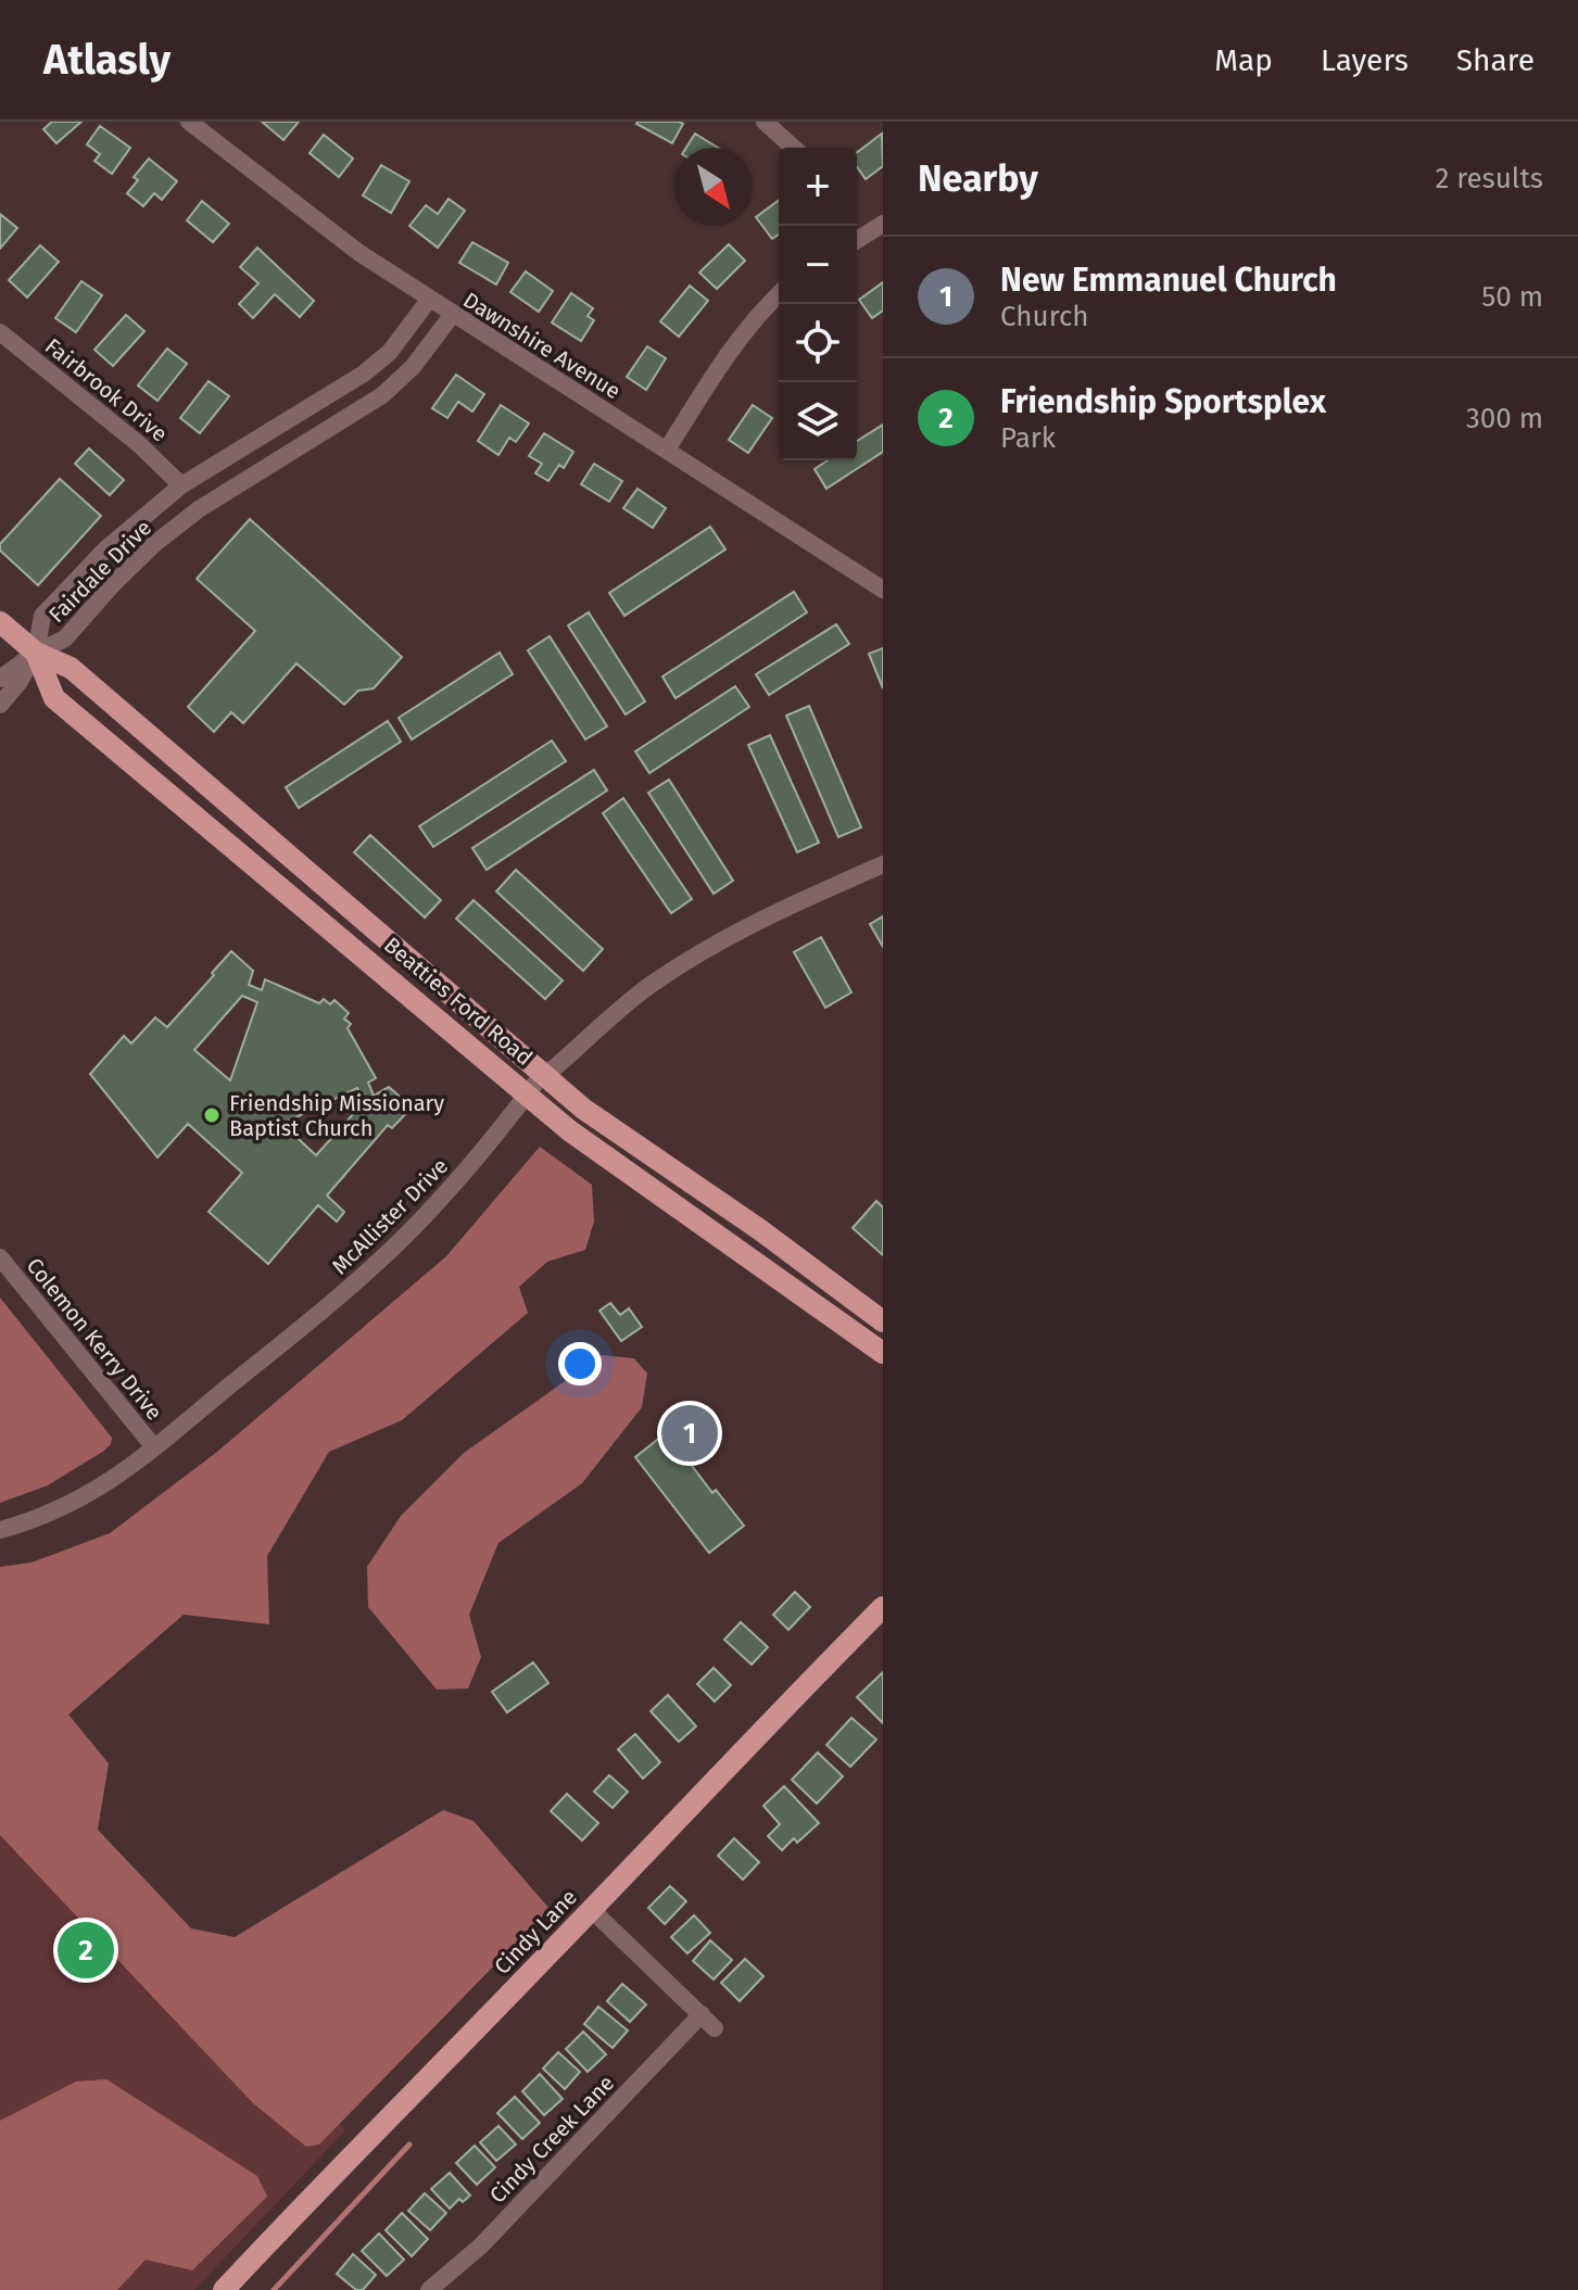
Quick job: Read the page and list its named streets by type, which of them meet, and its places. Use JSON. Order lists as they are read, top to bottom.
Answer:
{
  "streets": {
    "main road": ["Beatties Ford Road", "Cindy Lane"],
    "street": [
      "Dawnshire Avenue",
      "Fairbrook Drive",
      "Fairdale Drive",
      "McAllister Drive",
      "Colemon Kerry Drive",
      "Cindy Creek Lane"
    ]
  },
  "crossings": [
    ["Dawnshire Avenue", "Fairdale Drive"],
    ["Fairbrook Drive", "Fairdale Drive"],
    ["Fairdale Drive", "Beatties Ford Road"],
    ["Beatties Ford Road", "McAllister Drive"],
    ["McAllister Drive", "Colemon Kerry Drive"]
  ],
  "places": ["Friendship Missionary Baptist Church"],
  "north": "bottom right",
  "page": {
    "header": "Atlasly",
    "nav": ["Map", "Layers", "Share"],
    "heading": ["Nearby", "2 results"],
    "map_buttons": ["+", "−"],
    "list": [
      {
        "mark": "1",
        "name": "New Emmanuel Church",
        "note": "Church",
        "value": "50 m"
      },
      {
        "mark": "2",
        "name": "Friendship Sportsplex",
        "note": "Park",
        "value": "300 m"
      }
    ],
    "pins": ["1", "2"]
  }
}
